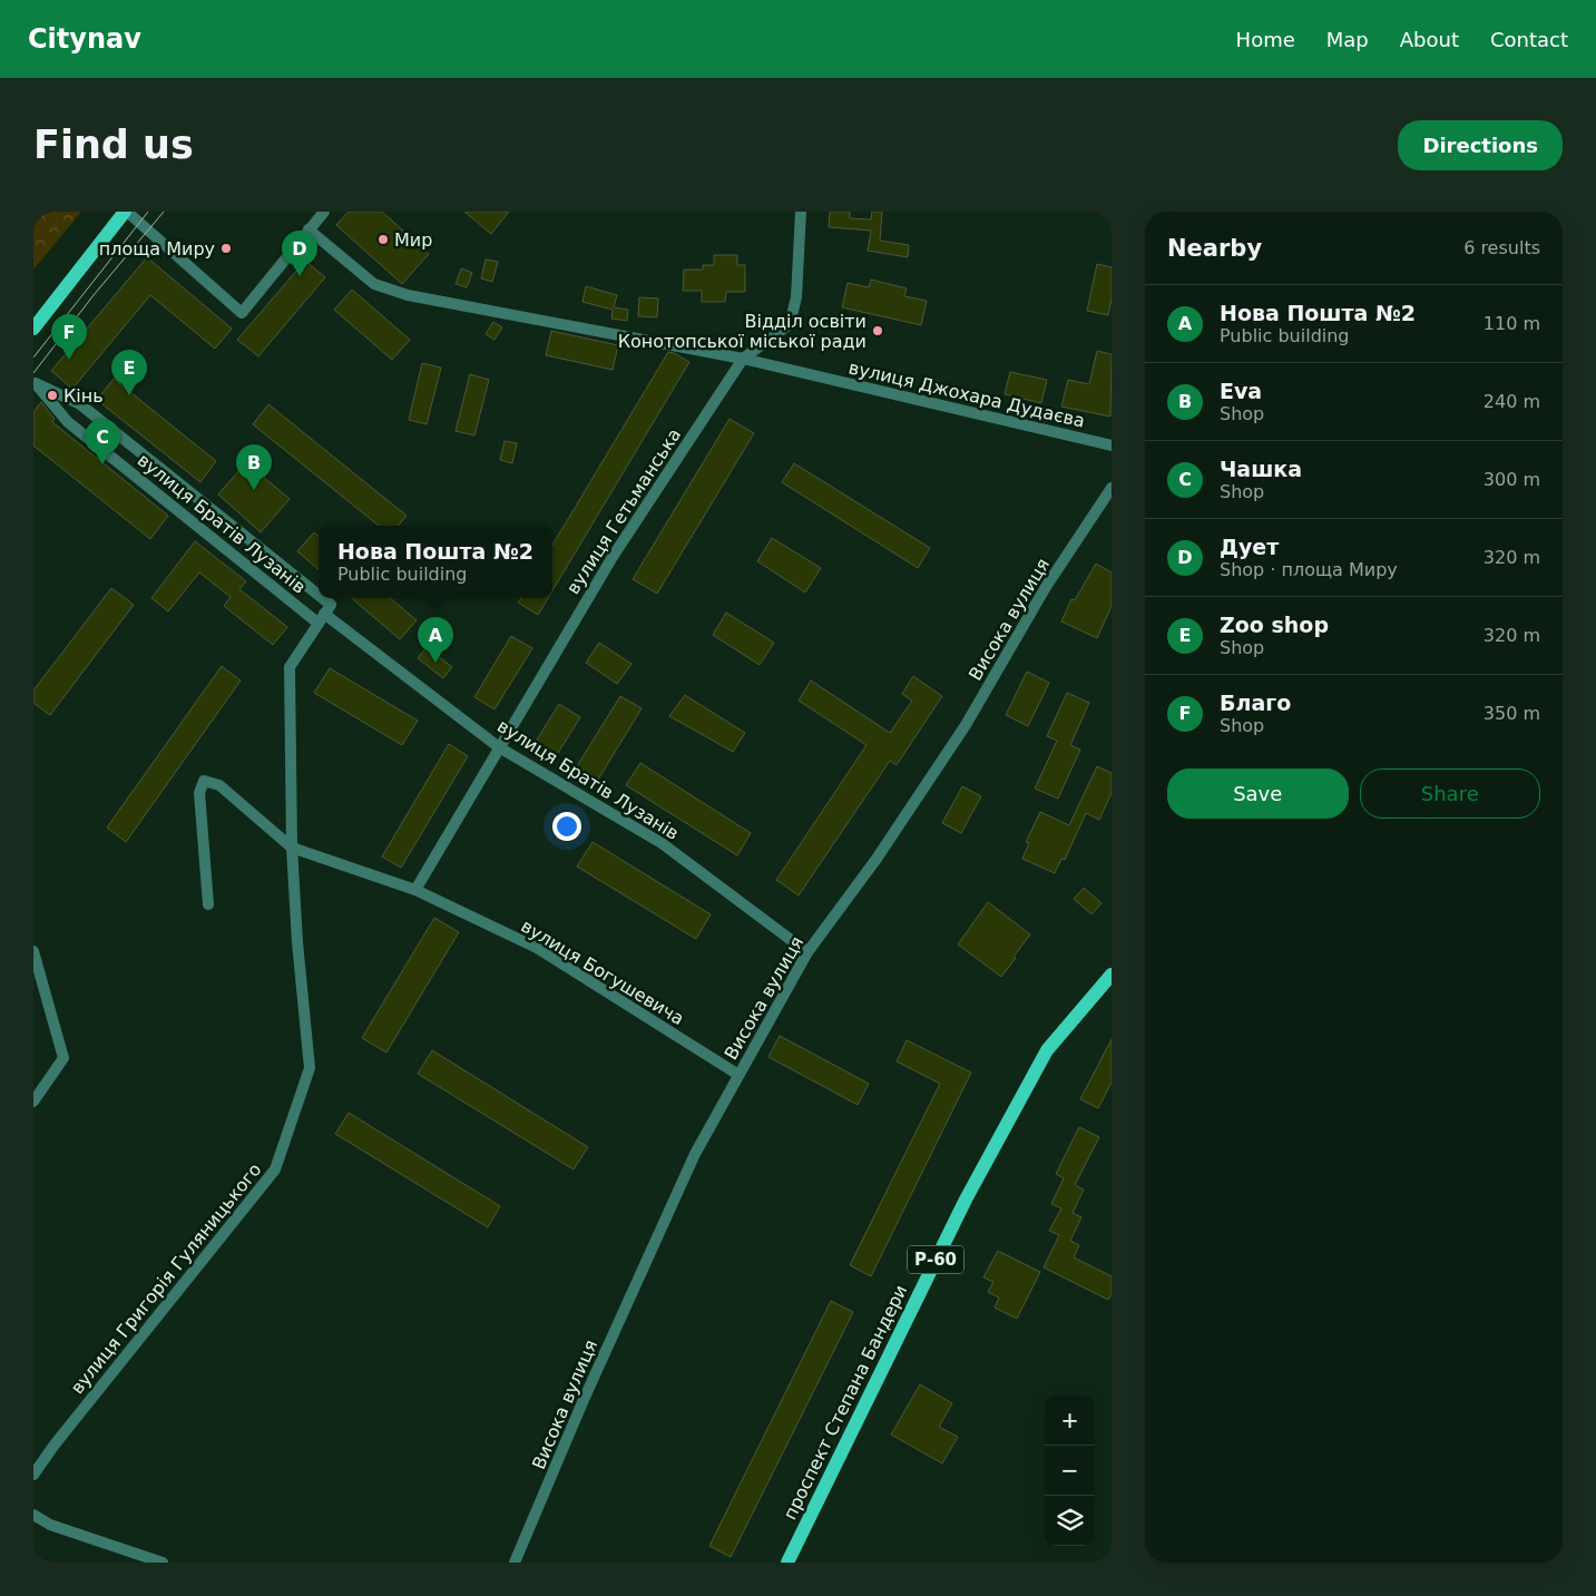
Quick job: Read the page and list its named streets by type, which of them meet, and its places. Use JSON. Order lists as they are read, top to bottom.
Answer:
{
  "streets": {
    "main road": ["Р-60", "проспект Степана Бандери"],
    "street": [
      "вулиця Джохара Дудаєва",
      "вулиця Гетьманська",
      "вулиця Братів Лузанів",
      "Висока вулиця",
      "вулиця Богушевича",
      "вулиця Григорія Гуляницького"
    ]
  },
  "crossings": [
    ["вулиця Джохара Дудаєва", "вулиця Гетьманська"],
    ["вулиця Гетьманська", "вулиця Братів Лузанів"],
    ["вулиця Гетьманська", "вулиця Богушевича"],
    ["вулиця Братів Лузанів", "Висока вулиця"],
    ["вулиця Братів Лузанів", "вулиця Григорія Гуляницького"],
    ["Висока вулиця", "вулиця Богушевича"],
    ["вулиця Богушевича", "вулиця Григорія Гуляницького"]
  ],
  "places": [
    "Мир",
    "площа Миру",
    "Відділ освіти Конотопської міської ради",
    "Кінь"
  ],
  "page": {
    "header": "Citynav",
    "nav": [
      "Home",
      "Map",
      "About",
      "Contact"
    ],
    "buttons": [
      "Directions",
      ["Save", "Share"]
    ],
    "title": "Find us",
    "heading": ["Nearby", "6 results"],
    "pins": [
      "D",
      "F",
      "E",
      "C",
      "B",
      "A"
    ],
    "list": [
      {
        "mark": "A",
        "name": "Нова Пошта №2",
        "note": "Public building",
        "value": "110 m"
      },
      {
        "mark": "B",
        "name": "Eva",
        "note": "Shop",
        "value": "240 m"
      },
      {
        "mark": "C",
        "name": "Чашка",
        "note": "Shop",
        "value": "300 m"
      },
      {
        "mark": "D",
        "name": "Дует",
        "note": "Shop · площа Миру",
        "value": "320 m"
      },
      {
        "mark": "E",
        "name": "Zoo shop",
        "note": "Shop",
        "value": "320 m"
      },
      {
        "mark": "F",
        "name": "Благо",
        "note": "Shop",
        "value": "350 m"
      }
    ],
    "popup": ["Нова Пошта №2", "Public building"],
    "map_buttons": ["+", "−"]
  }
}
